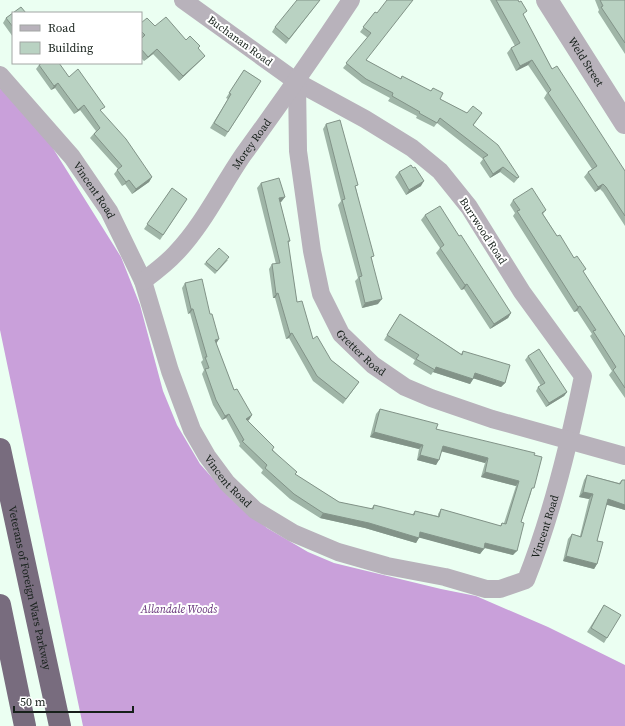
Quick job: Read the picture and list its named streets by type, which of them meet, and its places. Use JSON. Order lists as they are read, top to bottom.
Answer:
{
  "streets": {
    "highway": ["Veterans of Foreign Wars Parkway"],
    "street": [
      "Buchanan Road",
      "Weld Street",
      "Morey Road",
      "Vincent Road",
      "Burrwood Road",
      "Gretter Road"
    ]
  },
  "crossings": [
    ["Buchanan Road", "Morey Road"],
    ["Buchanan Road", "Burrwood Road"],
    ["Buchanan Road", "Gretter Road"],
    ["Morey Road", "Vincent Road"],
    ["Morey Road", "Burrwood Road"],
    ["Morey Road", "Gretter Road"],
    ["Vincent Road", "Burrwood Road"],
    ["Vincent Road", "Gretter Road"],
    ["Burrwood Road", "Gretter Road"]
  ],
  "parks": ["Allandale Woods"],
  "legend": ["Road", "Building"],
  "scale_bar": "50 m"
}
